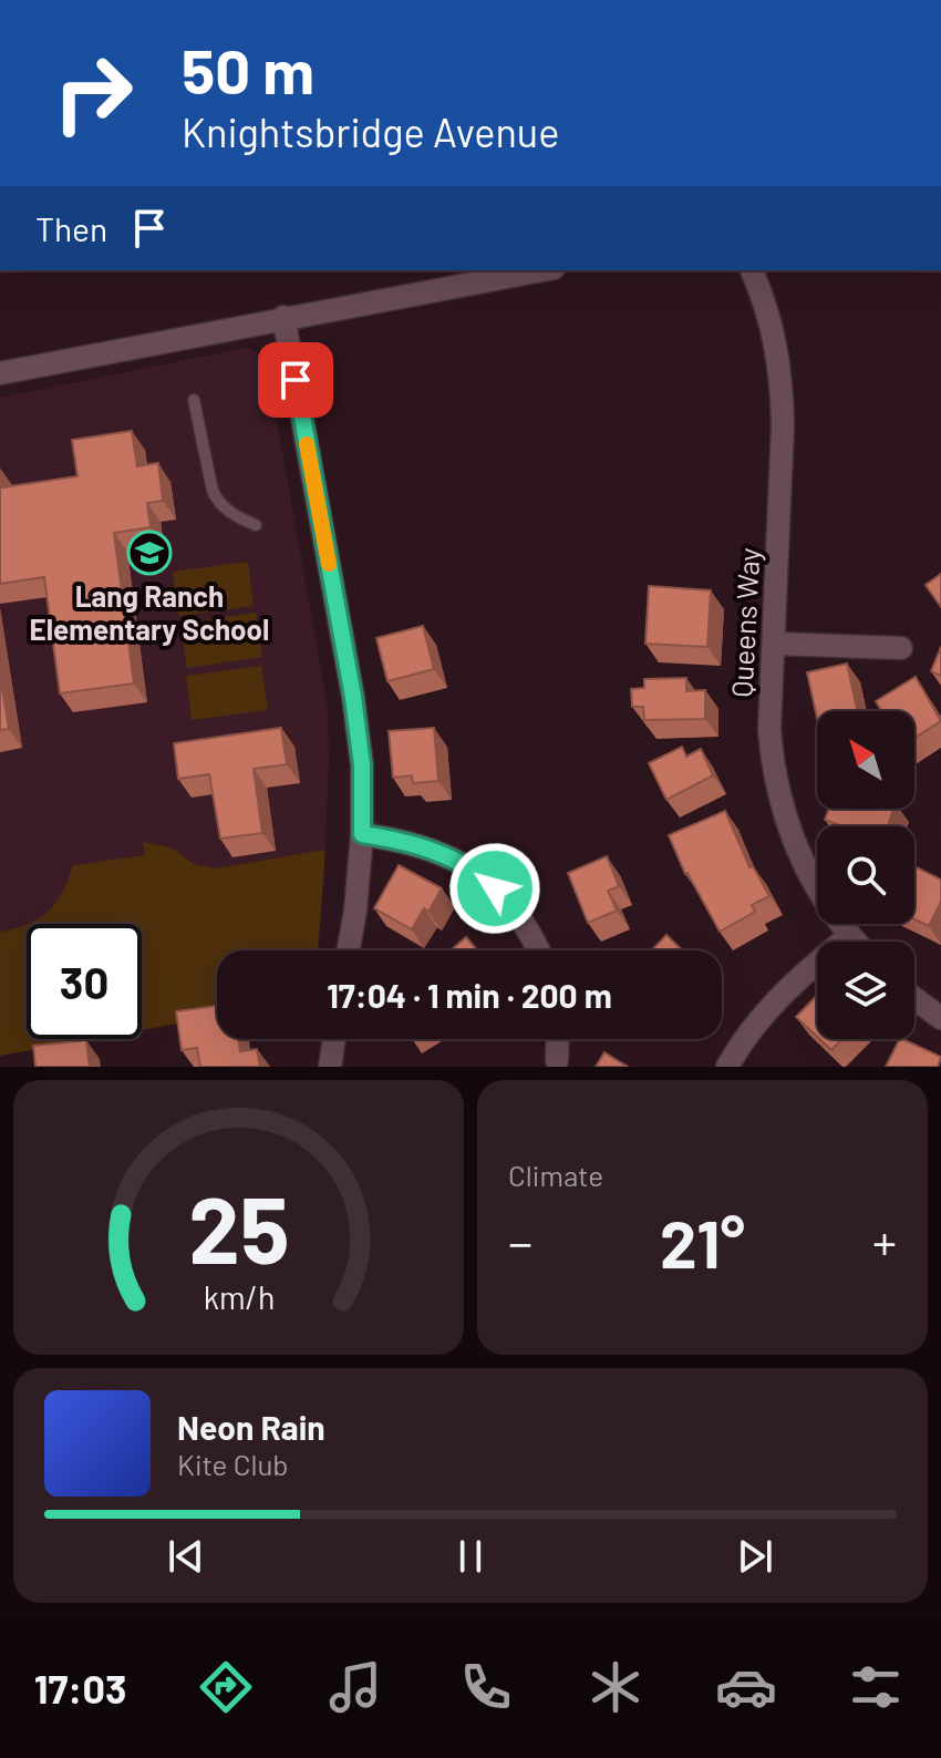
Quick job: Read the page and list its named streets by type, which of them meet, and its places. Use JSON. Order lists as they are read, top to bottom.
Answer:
{
  "streets": {
    "street": ["Queens Way"]
  },
  "places": {
    "school or university": ["Lang Ranch Elementary School"]
  },
  "north": "top left",
  "page": {
    "turn": ["50 m", "Knightsbridge Avenue"],
    "then": "Then",
    "limit": "30",
    "trip": "17:04 · 1 min · 200 m",
    "tile": "Climate",
    "heat": ["−", "21°", "+"],
    "song": ["Neon Rain", "Kite Club"],
    "tabs": "17:03",
    "gauge": ["25", "km/h"]
  }
}
